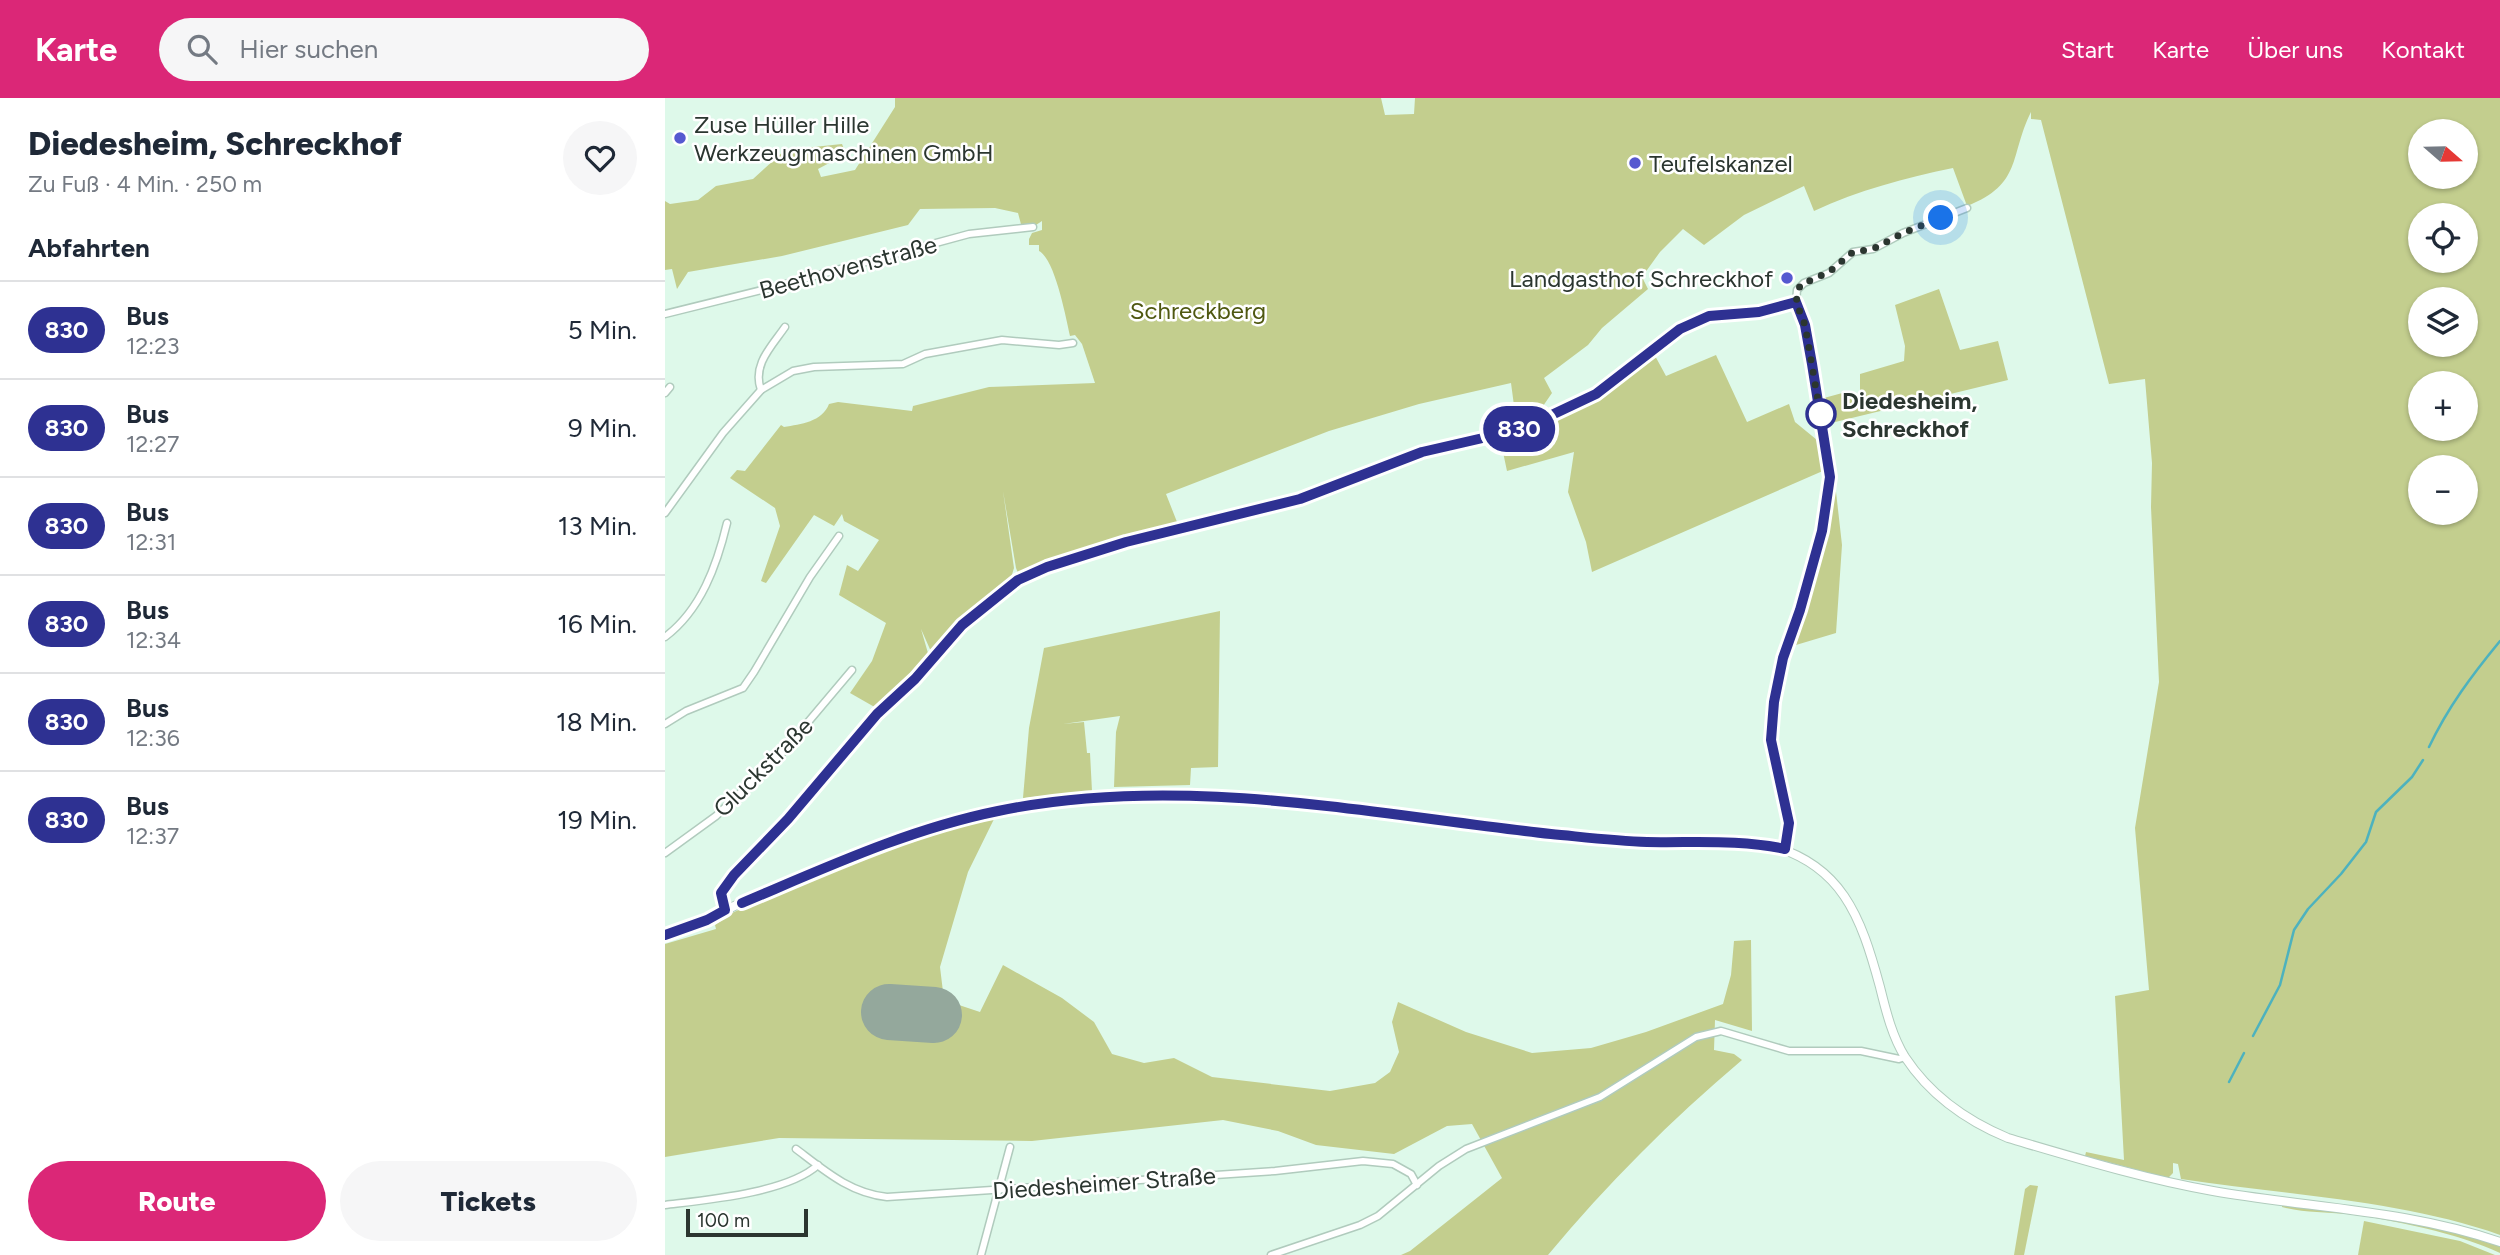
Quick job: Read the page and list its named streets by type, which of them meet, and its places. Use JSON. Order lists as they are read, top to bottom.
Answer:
{
  "streets": {
    "street": ["Beethovenstraße", "Gluckstraße", "Diedesheimer Straße"]
  },
  "parks": ["Schreckberg"],
  "places": [
    "Zuse Hüller Hille Werkzeugmaschinen GmbH",
    "Teufelskanzel",
    "Landgasthof Schreckhof",
    "Diedesheim, Schreckhof"
  ],
  "lines": ["bus line 830"],
  "scale_bar": "100 m",
  "north": "right",
  "page": {
    "header": "Karte",
    "search": "Hier suchen",
    "nav": [
      "Start",
      "Karte",
      "Über uns",
      "Kontakt"
    ],
    "heading": [
      ["Diedesheim, Schreckhof", "Zu Fuß · 4 Min. · 250 m"],
      "Abfahrten"
    ],
    "on_map": "830",
    "map_buttons": ["+", "−"],
    "list": [
      {
        "mark": "830",
        "name": "Bus",
        "note": "12:23",
        "value": "5 Min."
      },
      {
        "mark": "830",
        "name": "Bus",
        "note": "12:27",
        "value": "9 Min."
      },
      {
        "mark": "830",
        "name": "Bus",
        "note": "12:31",
        "value": "13 Min."
      },
      {
        "mark": "830",
        "name": "Bus",
        "note": "12:34",
        "value": "16 Min."
      },
      {
        "mark": "830",
        "name": "Bus",
        "note": "12:36",
        "value": "18 Min."
      },
      {
        "mark": "830",
        "name": "Bus",
        "note": "12:37",
        "value": "19 Min."
      }
    ],
    "buttons": ["Route", "Tickets"],
    "scale": "100 m"
  }
}
